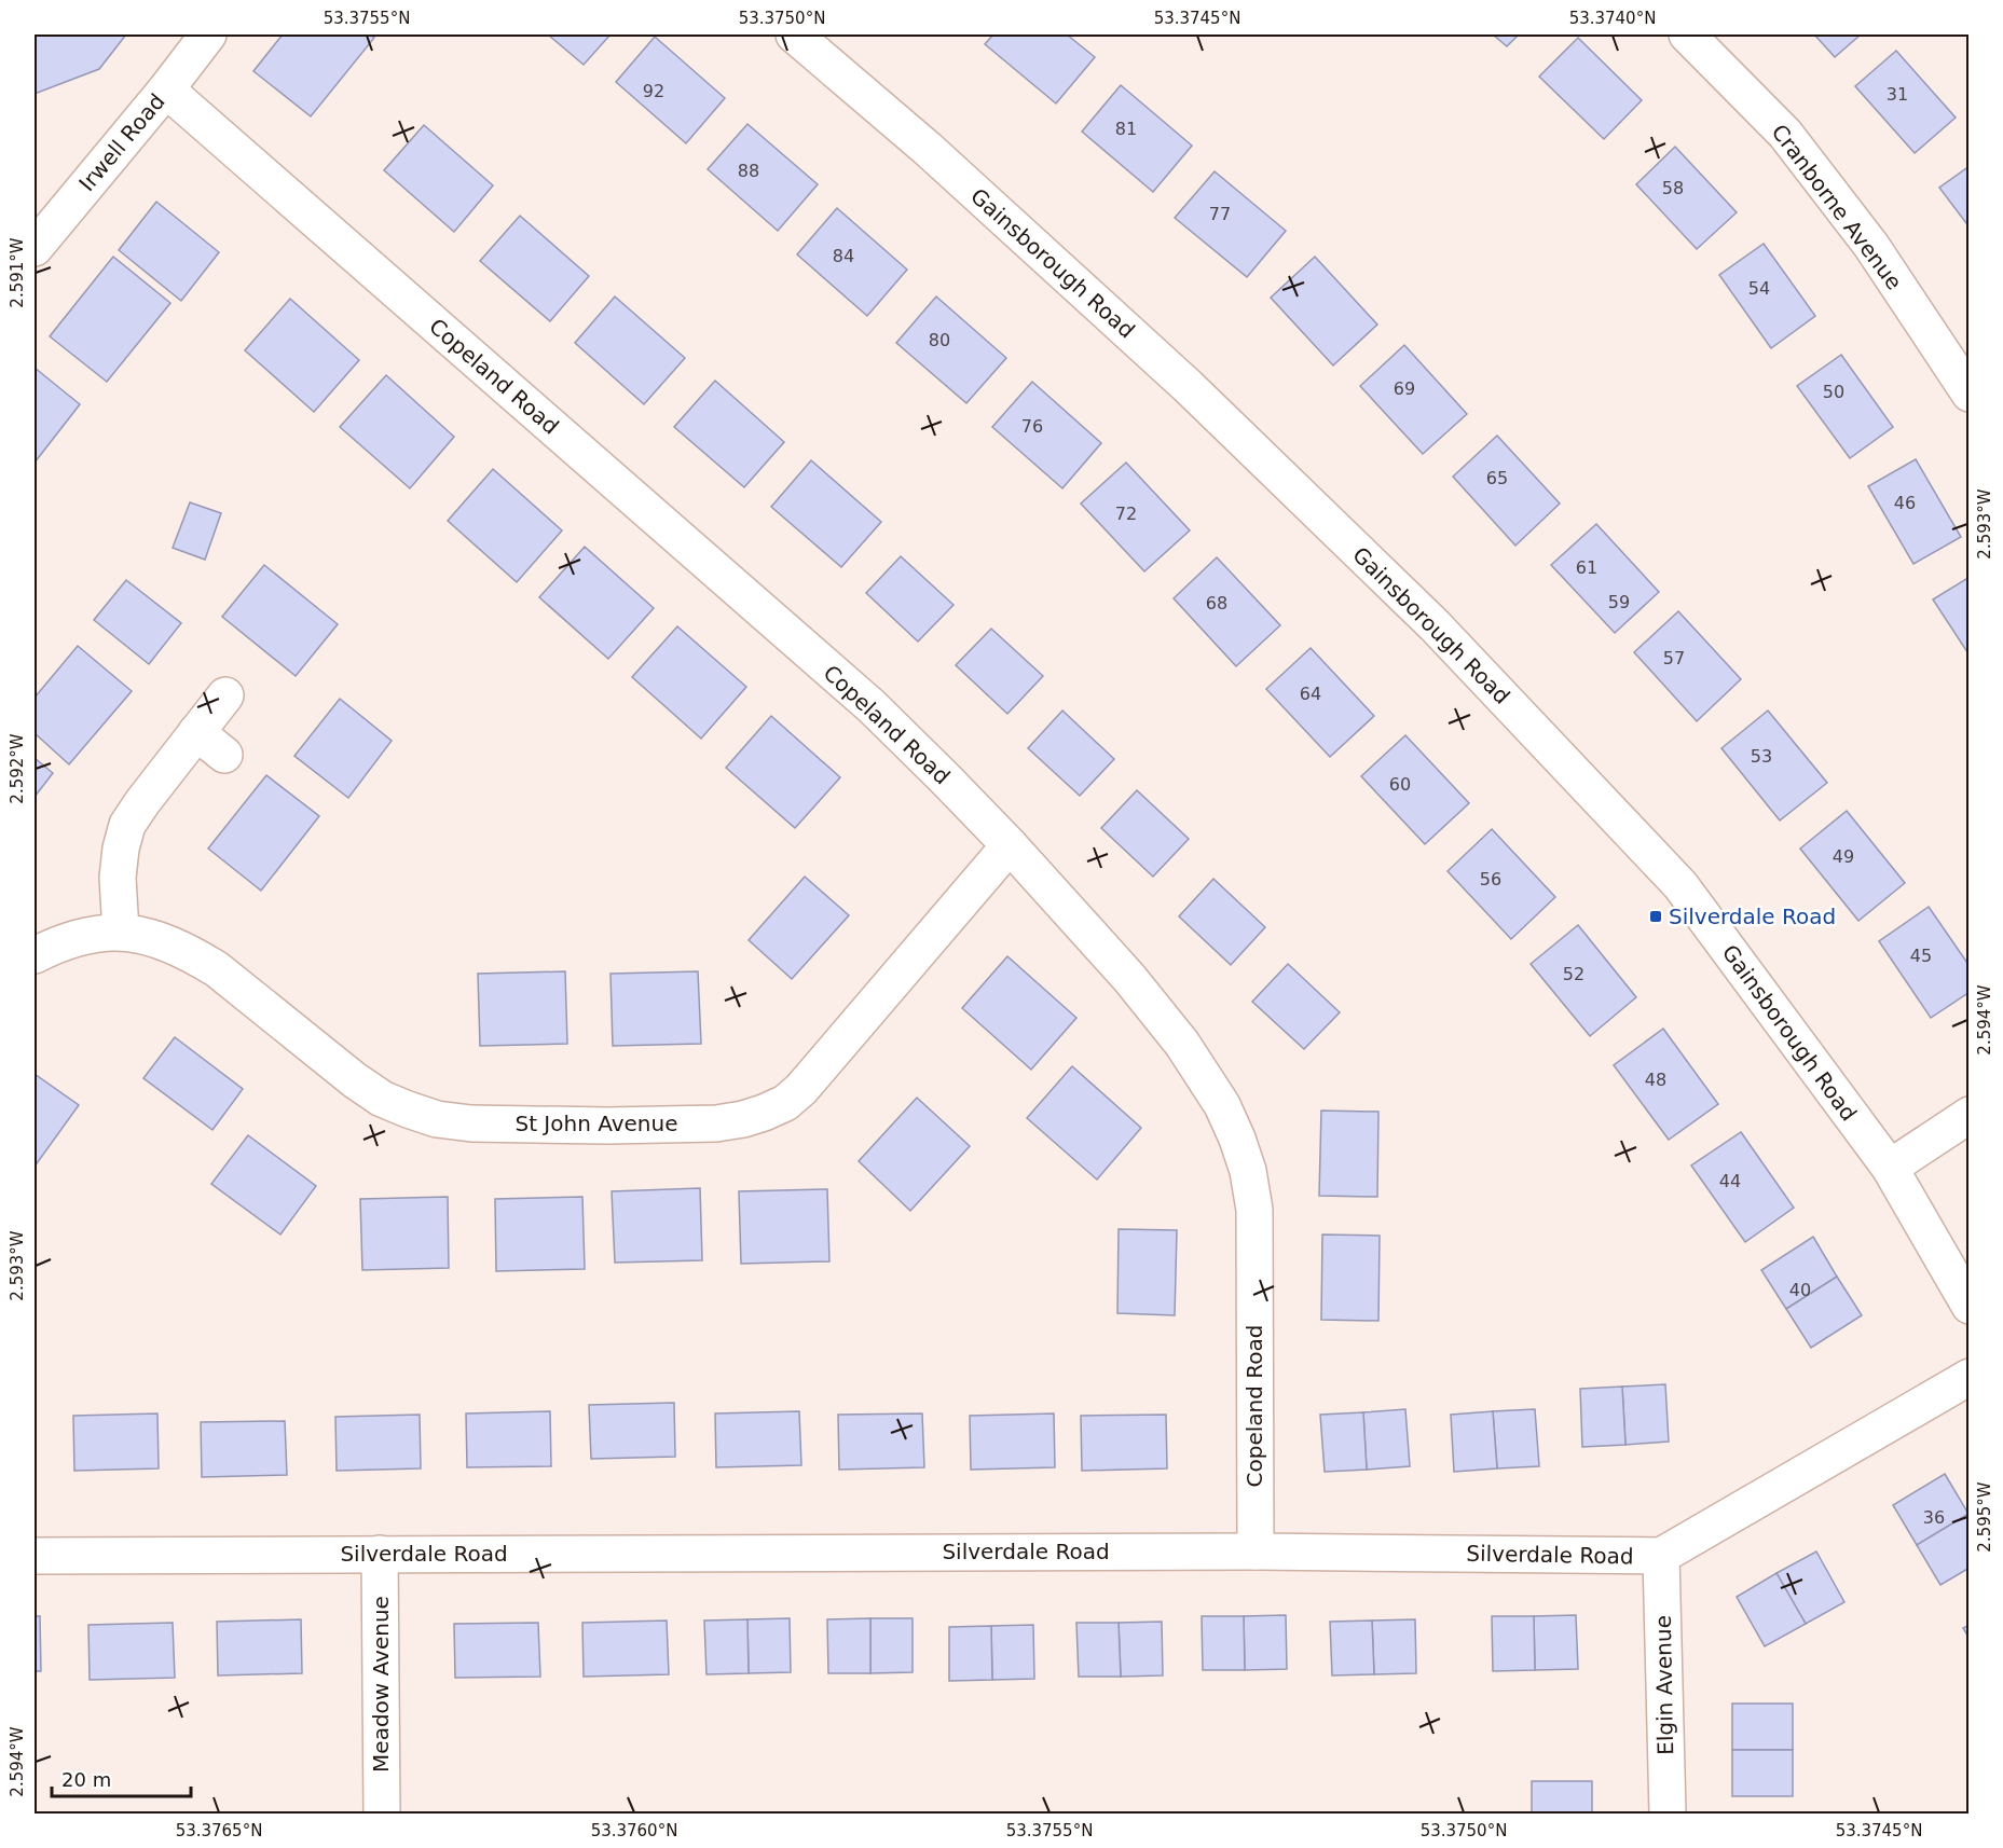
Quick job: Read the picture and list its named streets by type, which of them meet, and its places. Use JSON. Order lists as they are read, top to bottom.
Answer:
{
  "streets": {
    "street": [
      "Irwell Road",
      "Cranborne Avenue",
      "Gainsborough Road",
      "Copeland Road",
      "St John Avenue",
      "Silverdale Road",
      "Meadow Avenue",
      "Elgin Avenue"
    ]
  },
  "crossings": [
    ["Irwell Road", "Copeland Road"],
    ["Copeland Road", "St John Avenue"],
    ["Copeland Road", "Silverdale Road"],
    ["Silverdale Road", "Meadow Avenue"],
    ["Silverdale Road", "Elgin Avenue"]
  ],
  "places": {
    "transit": ["Silverdale Road"]
  },
  "house_numbers": [
    "92",
    "31",
    "81",
    "88",
    "58",
    "77",
    "84",
    "54",
    "80",
    "69",
    "50",
    "76",
    "65",
    "46",
    "72",
    "61",
    "59",
    "68",
    "57",
    "64",
    "53",
    "60",
    "49",
    "56",
    "45",
    "52",
    "48",
    "44",
    "40",
    "36"
  ],
  "scale_bar": "20 m",
  "coordinates": [
    "53.3755°N",
    "53.3750°N",
    "53.3745°N",
    "53.3740°N",
    "2.591°W",
    "2.593°W",
    "2.592°W",
    "2.594°W",
    "2.595°W",
    "53.3765°N",
    "53.3760°N"
  ]
}
